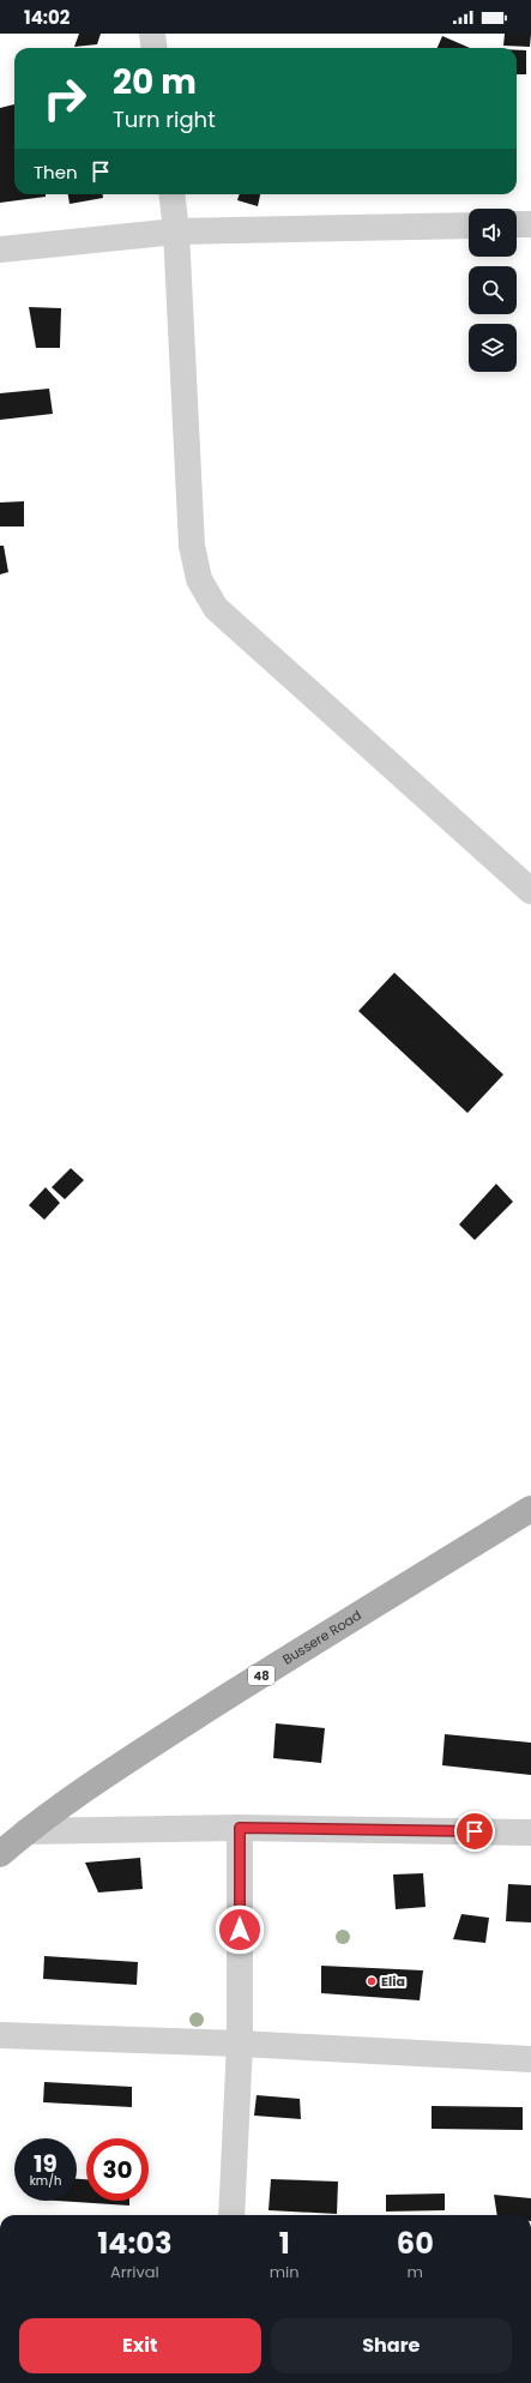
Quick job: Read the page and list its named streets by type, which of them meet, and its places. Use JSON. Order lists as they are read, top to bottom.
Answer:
{
  "streets": {
    "main road": ["Bussere Road", "48"]
  },
  "places": ["Elia"],
  "page": {
    "status": "14:02",
    "turn": ["20 m", "Turn right"],
    "then": "Then",
    "speed": "19 km/h",
    "limit": "30",
    "eta": [
      "14:03",
      "Arrival",
      "1",
      "min",
      "60",
      "m"
    ],
    "buttons": ["Exit", "Share"]
  }
}
